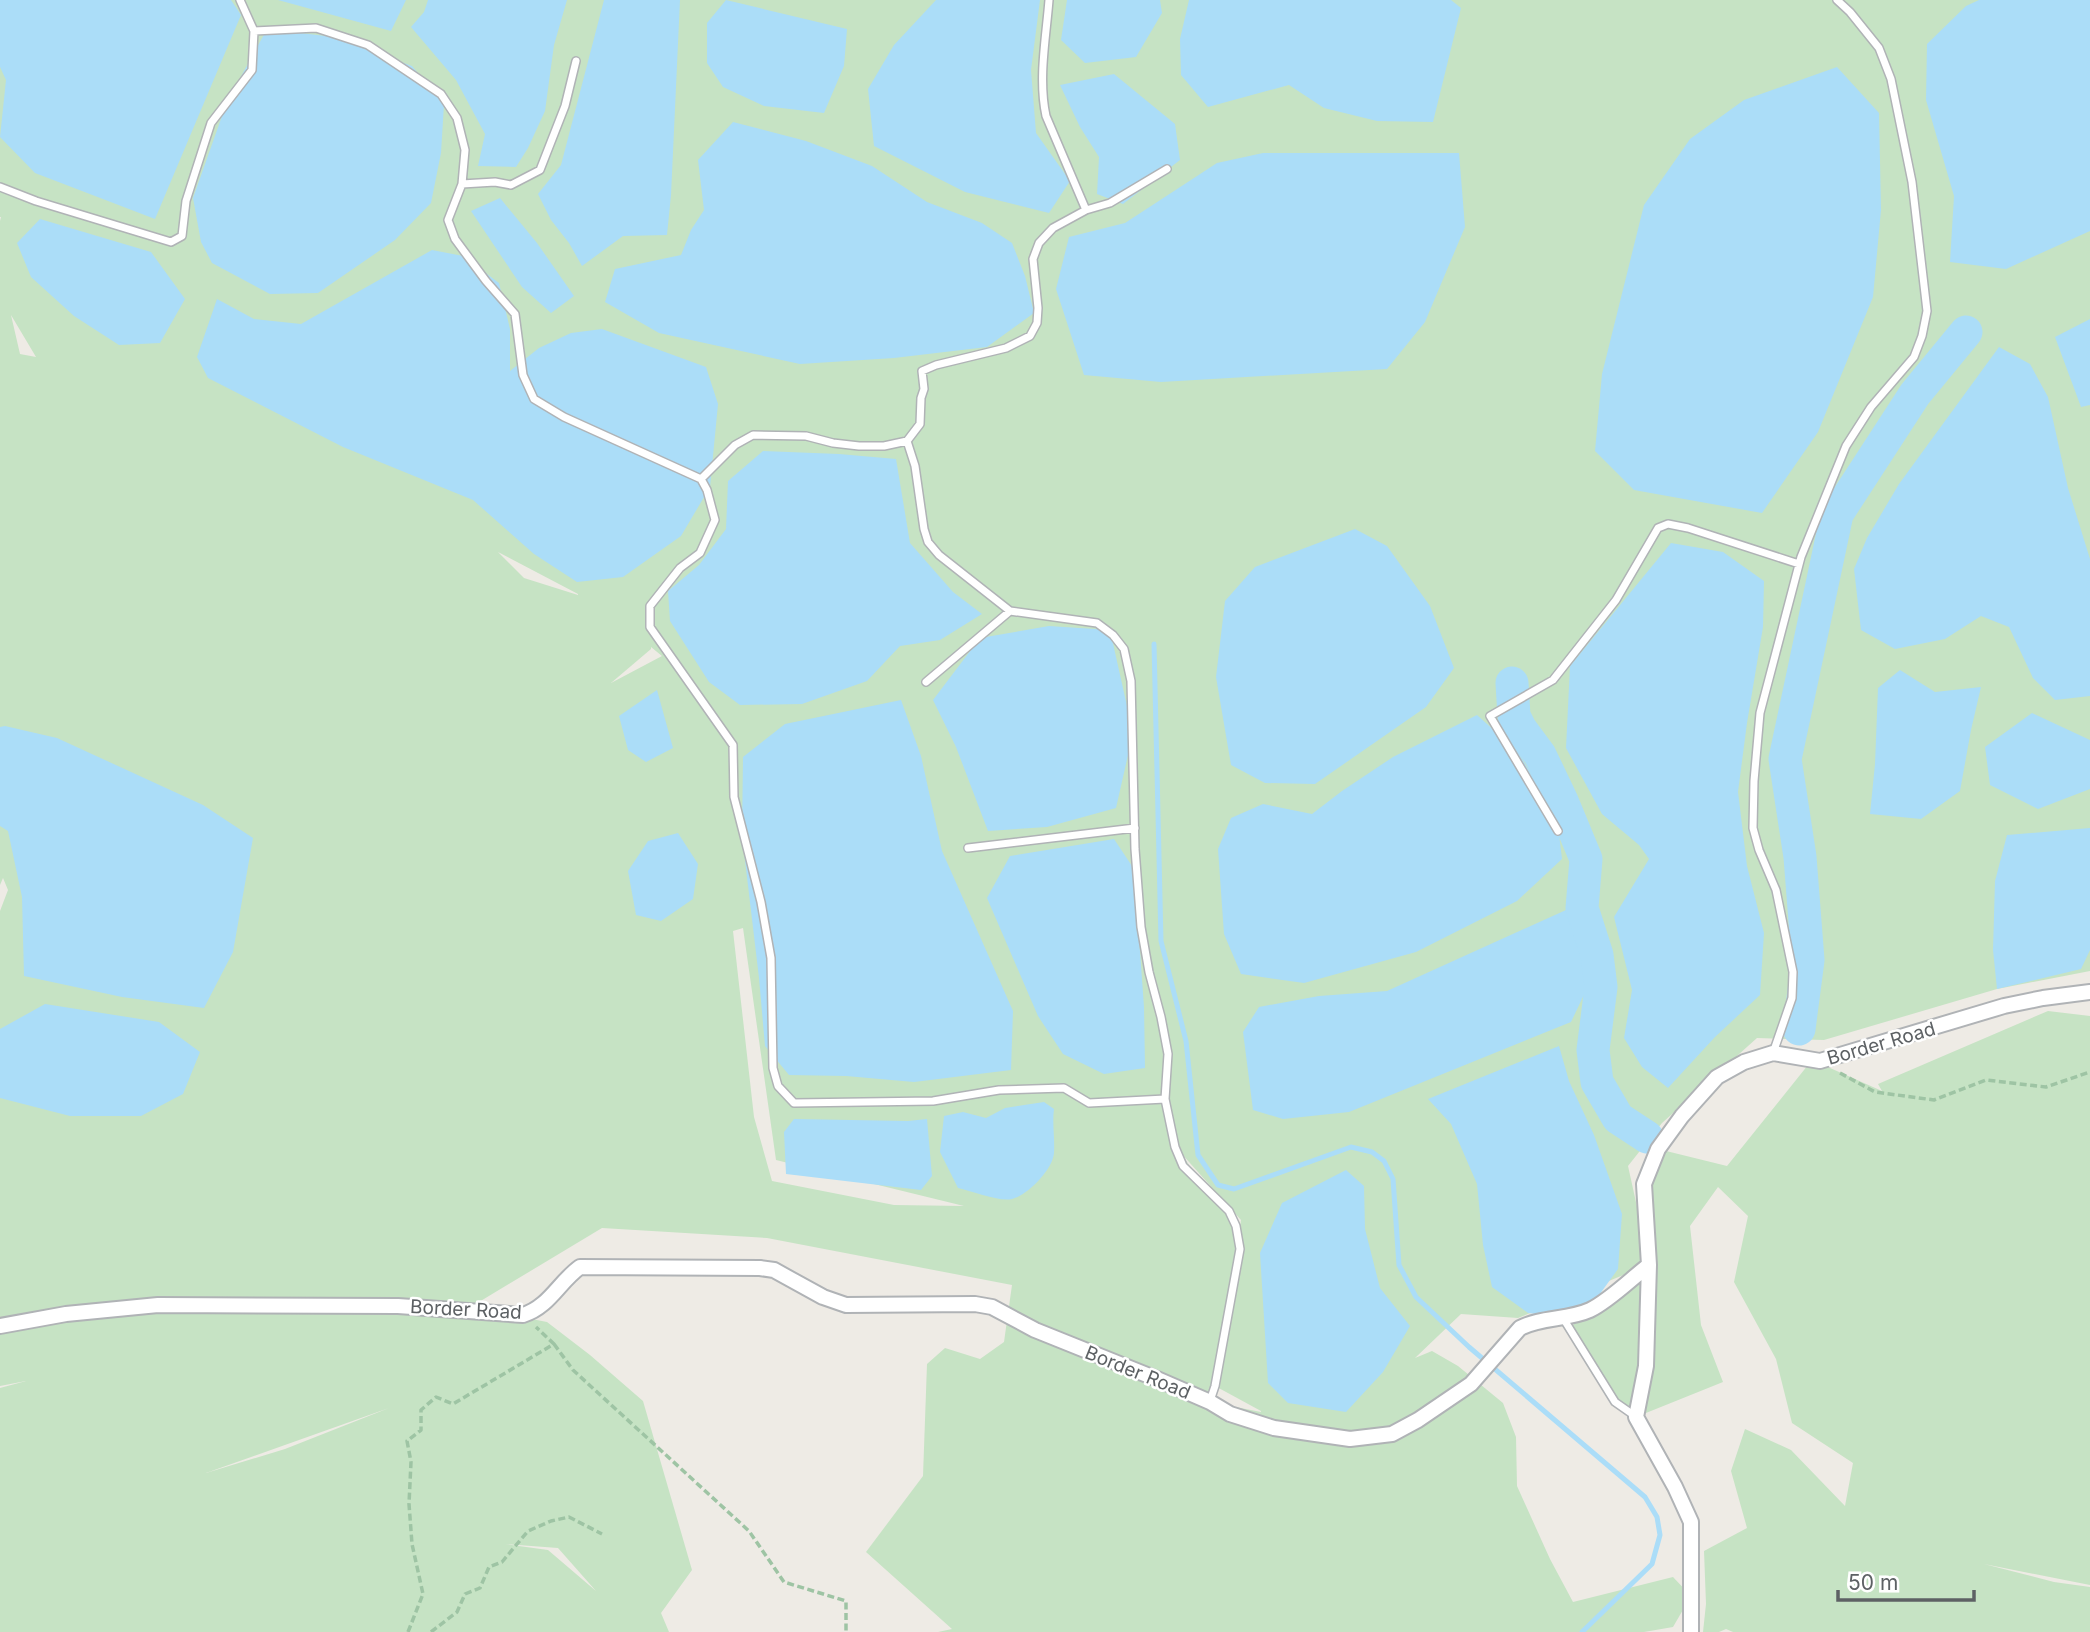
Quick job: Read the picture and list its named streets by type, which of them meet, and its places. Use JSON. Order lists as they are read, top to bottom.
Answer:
{
  "streets": {
    "street": ["Border Road"]
  },
  "scale_bar": "50 m"
}
